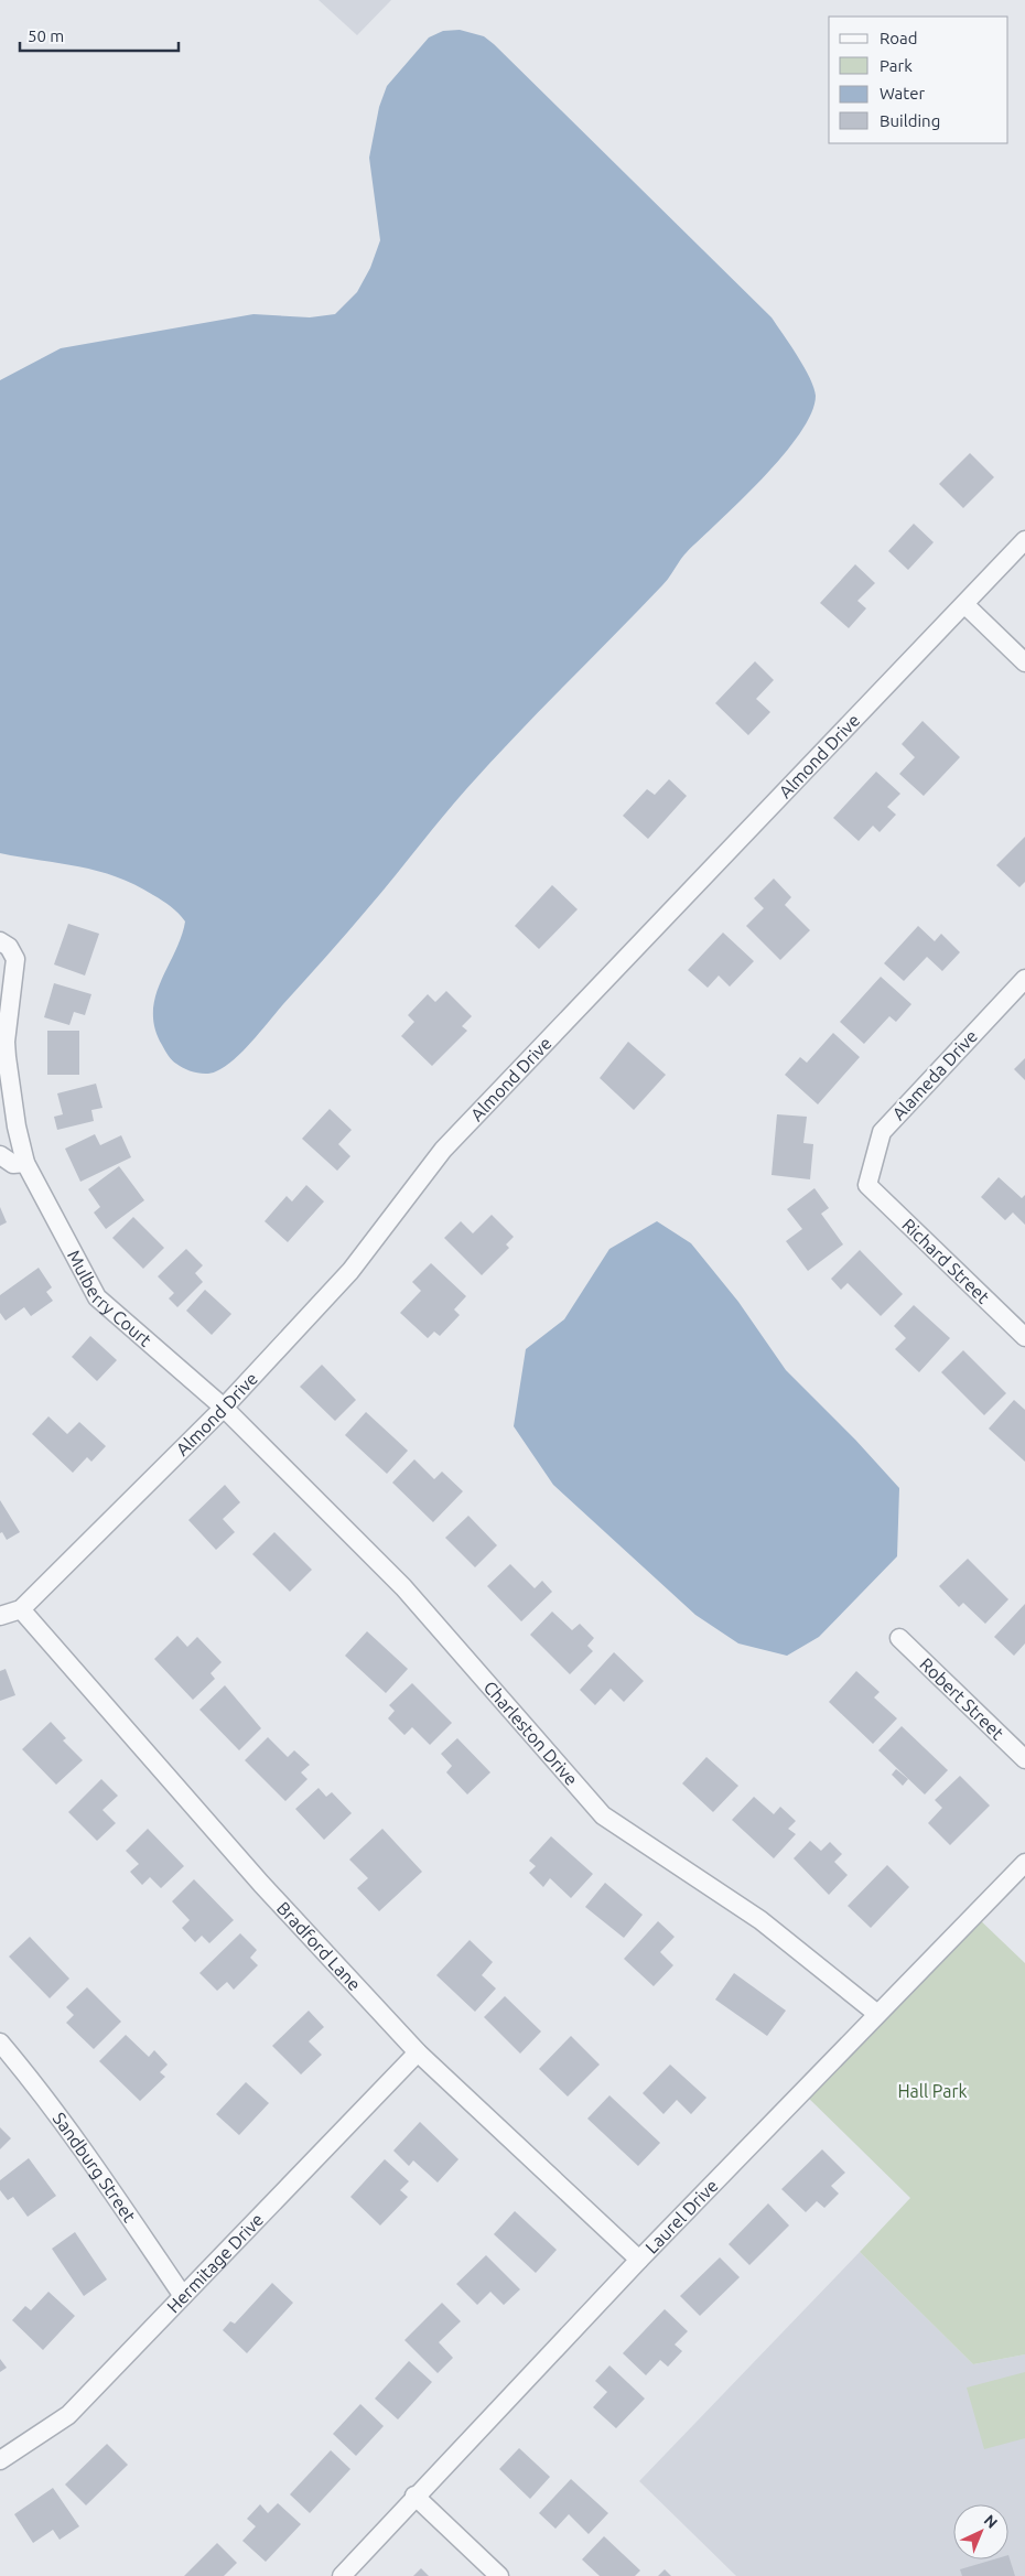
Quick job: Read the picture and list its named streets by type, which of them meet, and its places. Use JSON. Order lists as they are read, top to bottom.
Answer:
{
  "streets": {
    "street": [
      "Almond Drive",
      "Alameda Drive",
      "Richard Street",
      "Mulberry Court",
      "Robert Street",
      "Charleston Drive",
      "Bradford Lane",
      "Sandburg Street",
      "Laurel Drive",
      "Hermitage Drive"
    ]
  },
  "crossings": [
    ["Almond Drive", "Mulberry Court"],
    ["Almond Drive", "Charleston Drive"],
    ["Almond Drive", "Bradford Lane"],
    ["Alameda Drive", "Richard Street"],
    ["Mulberry Court", "Charleston Drive"],
    ["Charleston Drive", "Laurel Drive"],
    ["Bradford Lane", "Laurel Drive"],
    ["Bradford Lane", "Hermitage Drive"],
    ["Sandburg Street", "Hermitage Drive"]
  ],
  "parks": ["Hall Park"],
  "legend": [
    "Road",
    "Park",
    "Water",
    "Building"
  ],
  "scale_bar": "50 m",
  "north": "top right"
}
